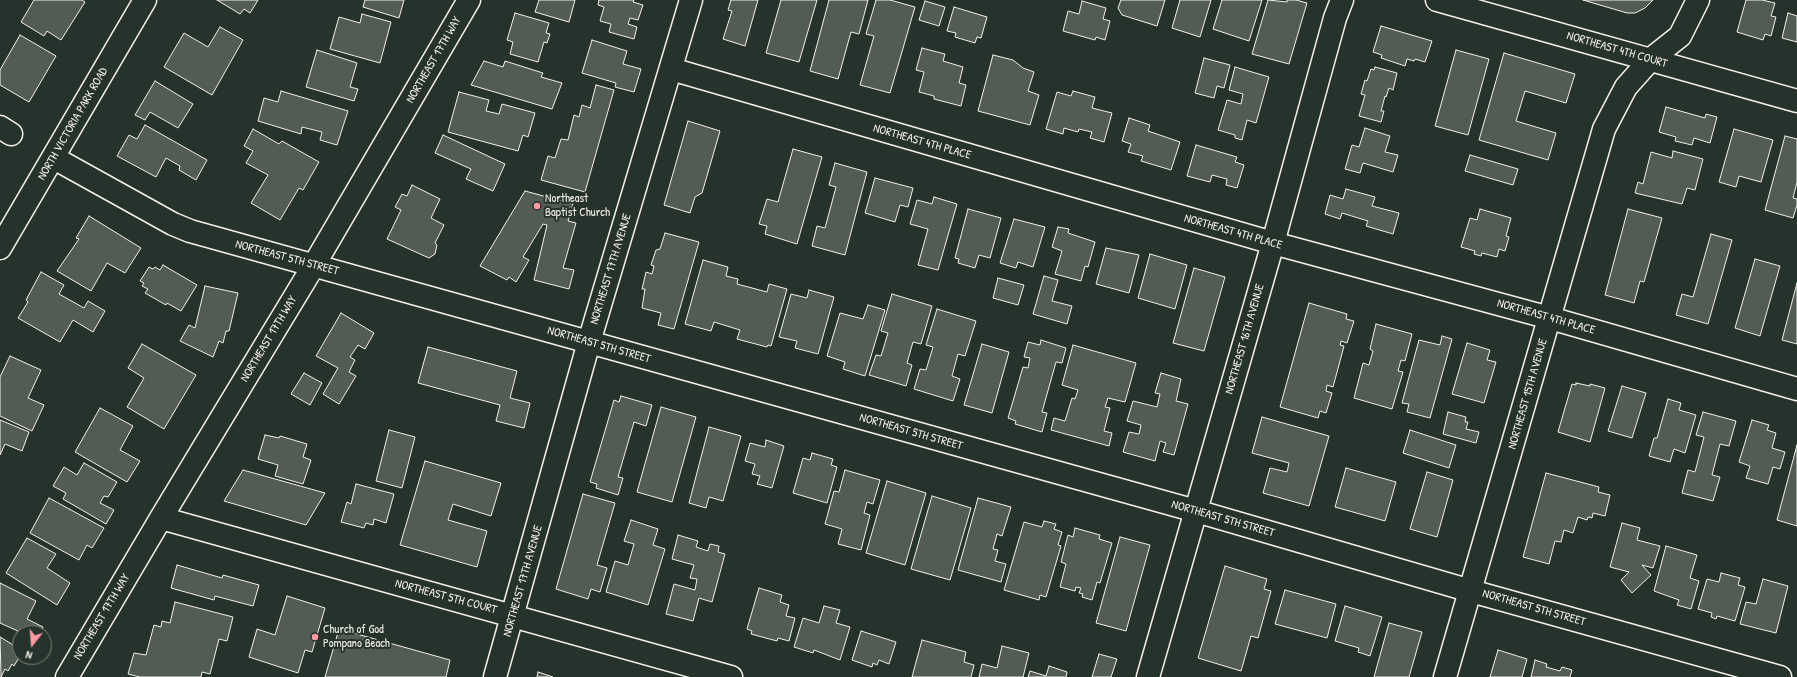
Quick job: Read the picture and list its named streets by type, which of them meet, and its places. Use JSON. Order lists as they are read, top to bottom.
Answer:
{
  "streets": {
    "street": [
      "NORTHEAST 4TH COURT",
      "NORTHEAST 17TH WAY",
      "NORTH VICTORIA PARK ROAD",
      "NORTHEAST 4TH PLACE",
      "NORTHEAST 5TH STREET",
      "NORTHEAST 17TH AVENUE",
      "NORTHEAST 16TH AVENUE",
      "NORTHEAST 15TH AVENUE",
      "NORTHEAST 5TH COURT"
    ]
  },
  "crossings": [
    ["NORTHEAST 4TH COURT", "NORTHEAST 15TH AVENUE"],
    ["NORTHEAST 17TH WAY", "NORTHEAST 5TH STREET"],
    ["NORTHEAST 17TH WAY", "NORTHEAST 5TH COURT"],
    ["NORTH VICTORIA PARK ROAD", "NORTHEAST 5TH STREET"],
    ["NORTHEAST 4TH PLACE", "NORTHEAST 17TH AVENUE"],
    ["NORTHEAST 4TH PLACE", "NORTHEAST 16TH AVENUE"],
    ["NORTHEAST 4TH PLACE", "NORTHEAST 15TH AVENUE"],
    ["NORTHEAST 5TH STREET", "NORTHEAST 17TH AVENUE"],
    ["NORTHEAST 5TH STREET", "NORTHEAST 16TH AVENUE"],
    ["NORTHEAST 5TH STREET", "NORTHEAST 15TH AVENUE"],
    ["NORTHEAST 17TH AVENUE", "NORTHEAST 5TH COURT"]
  ],
  "places": ["Northeast Baptist Church", "Church of God Pompano Beach"],
  "north": "bottom"
}
